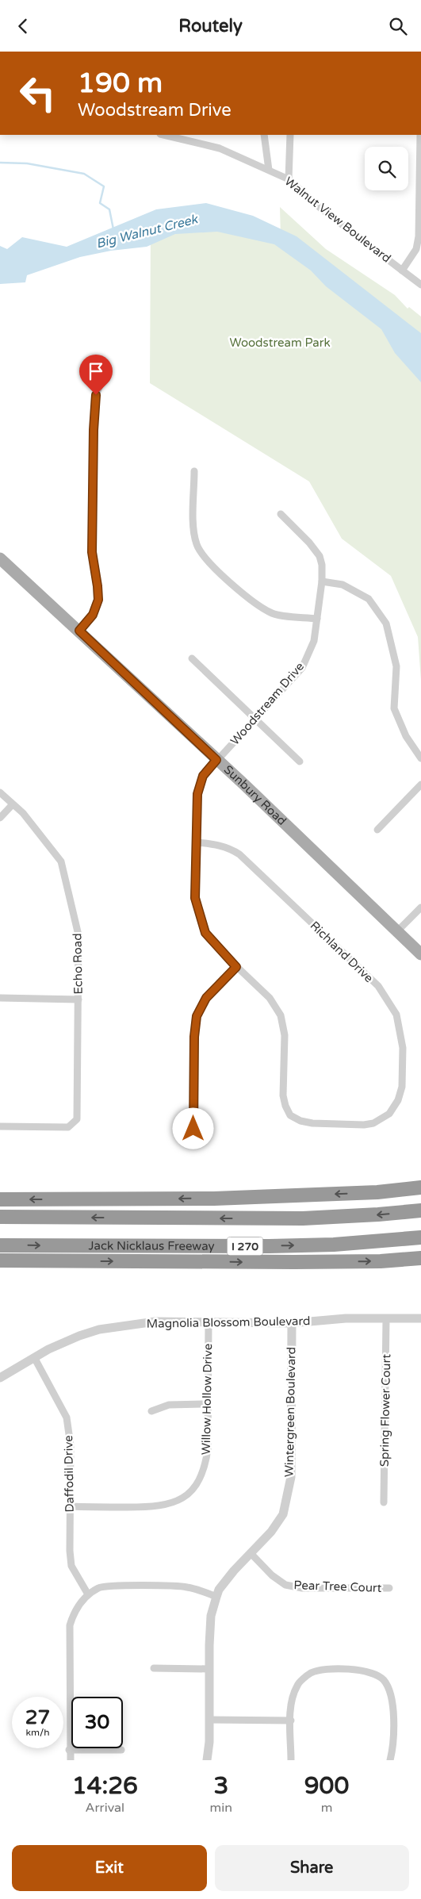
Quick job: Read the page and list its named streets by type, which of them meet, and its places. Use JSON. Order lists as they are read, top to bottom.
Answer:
{
  "streets": {
    "highway": ["Jack Nicklaus Freeway", "I 270"],
    "main road": ["Sunbury Road"],
    "street": [
      "Walnut View Boulevard",
      "Woodstream Drive",
      "Richland Drive",
      "Echo Road",
      "Magnolia Blossom Boulevard",
      "Willow Hollow Drive",
      "Spring Flower Court",
      "Wintergreen Boulevard",
      "Daffodil Drive",
      "Pear Tree Court"
    ]
  },
  "crossings": [
    ["Woodstream Drive", "Sunbury Road"],
    ["Woodstream Drive", "Richland Drive"],
    ["Magnolia Blossom Boulevard", "Willow Hollow Drive"],
    ["Magnolia Blossom Boulevard", "Spring Flower Court"],
    ["Magnolia Blossom Boulevard", "Wintergreen Boulevard"],
    ["Magnolia Blossom Boulevard", "Daffodil Drive"],
    ["Willow Hollow Drive", "Daffodil Drive"],
    ["Wintergreen Boulevard", "Pear Tree Court"]
  ],
  "water": ["Big Walnut Creek"],
  "parks": ["Woodstream Park"],
  "page": {
    "header": "Routely",
    "turn": ["190 m", "Woodstream Drive"],
    "speed": "27 km/h",
    "limit": "30",
    "eta": [
      "14:26",
      "Arrival",
      "3",
      "min",
      "900",
      "m"
    ],
    "buttons": ["Exit", "Share"]
  }
}
